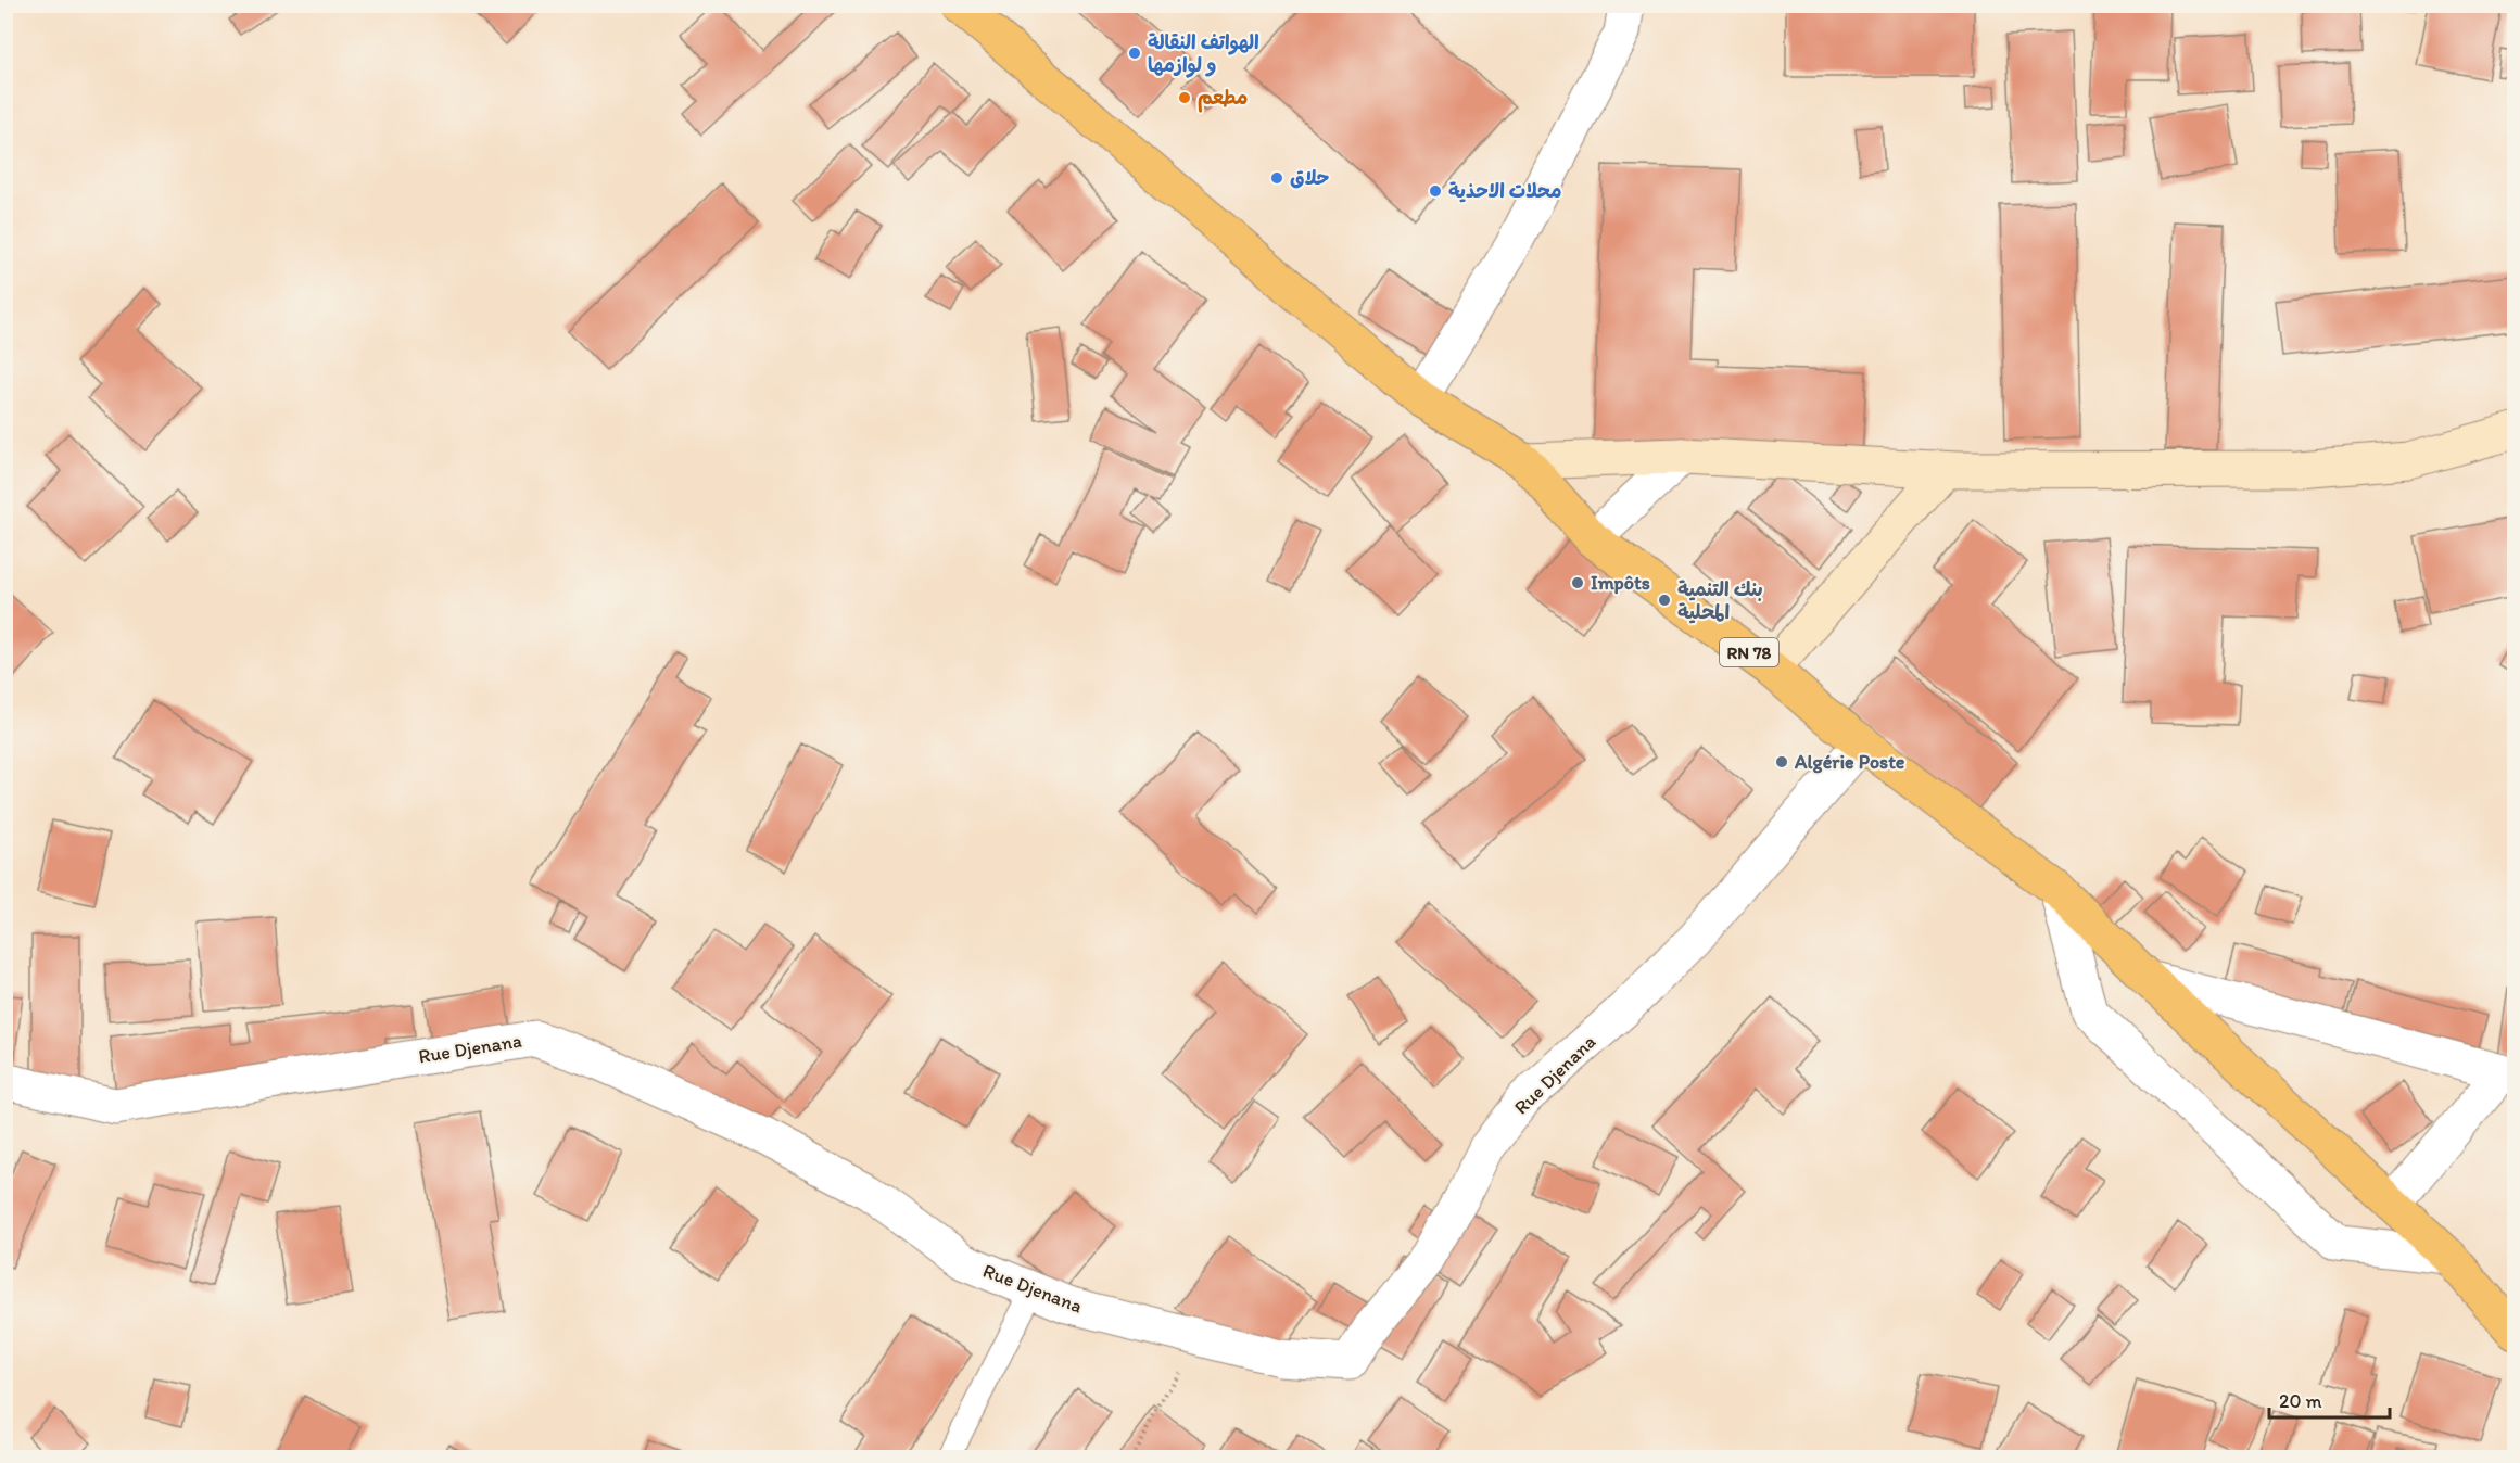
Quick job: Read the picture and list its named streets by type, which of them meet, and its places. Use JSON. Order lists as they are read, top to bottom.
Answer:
{
  "streets": {
    "main road": ["RN 78"],
    "street": ["Rue Djenana"]
  },
  "crossings": [
    ["RN 78", "Rue Djenana"]
  ],
  "places": [
    "الهواتف النقالة و لوازمها",
    "مطعم",
    "حلاق",
    "محلات الاحذية",
    "Impôts",
    "بنك التنمية المحلية",
    "Algérie Poste"
  ],
  "scale_bar": "20 m"
}
